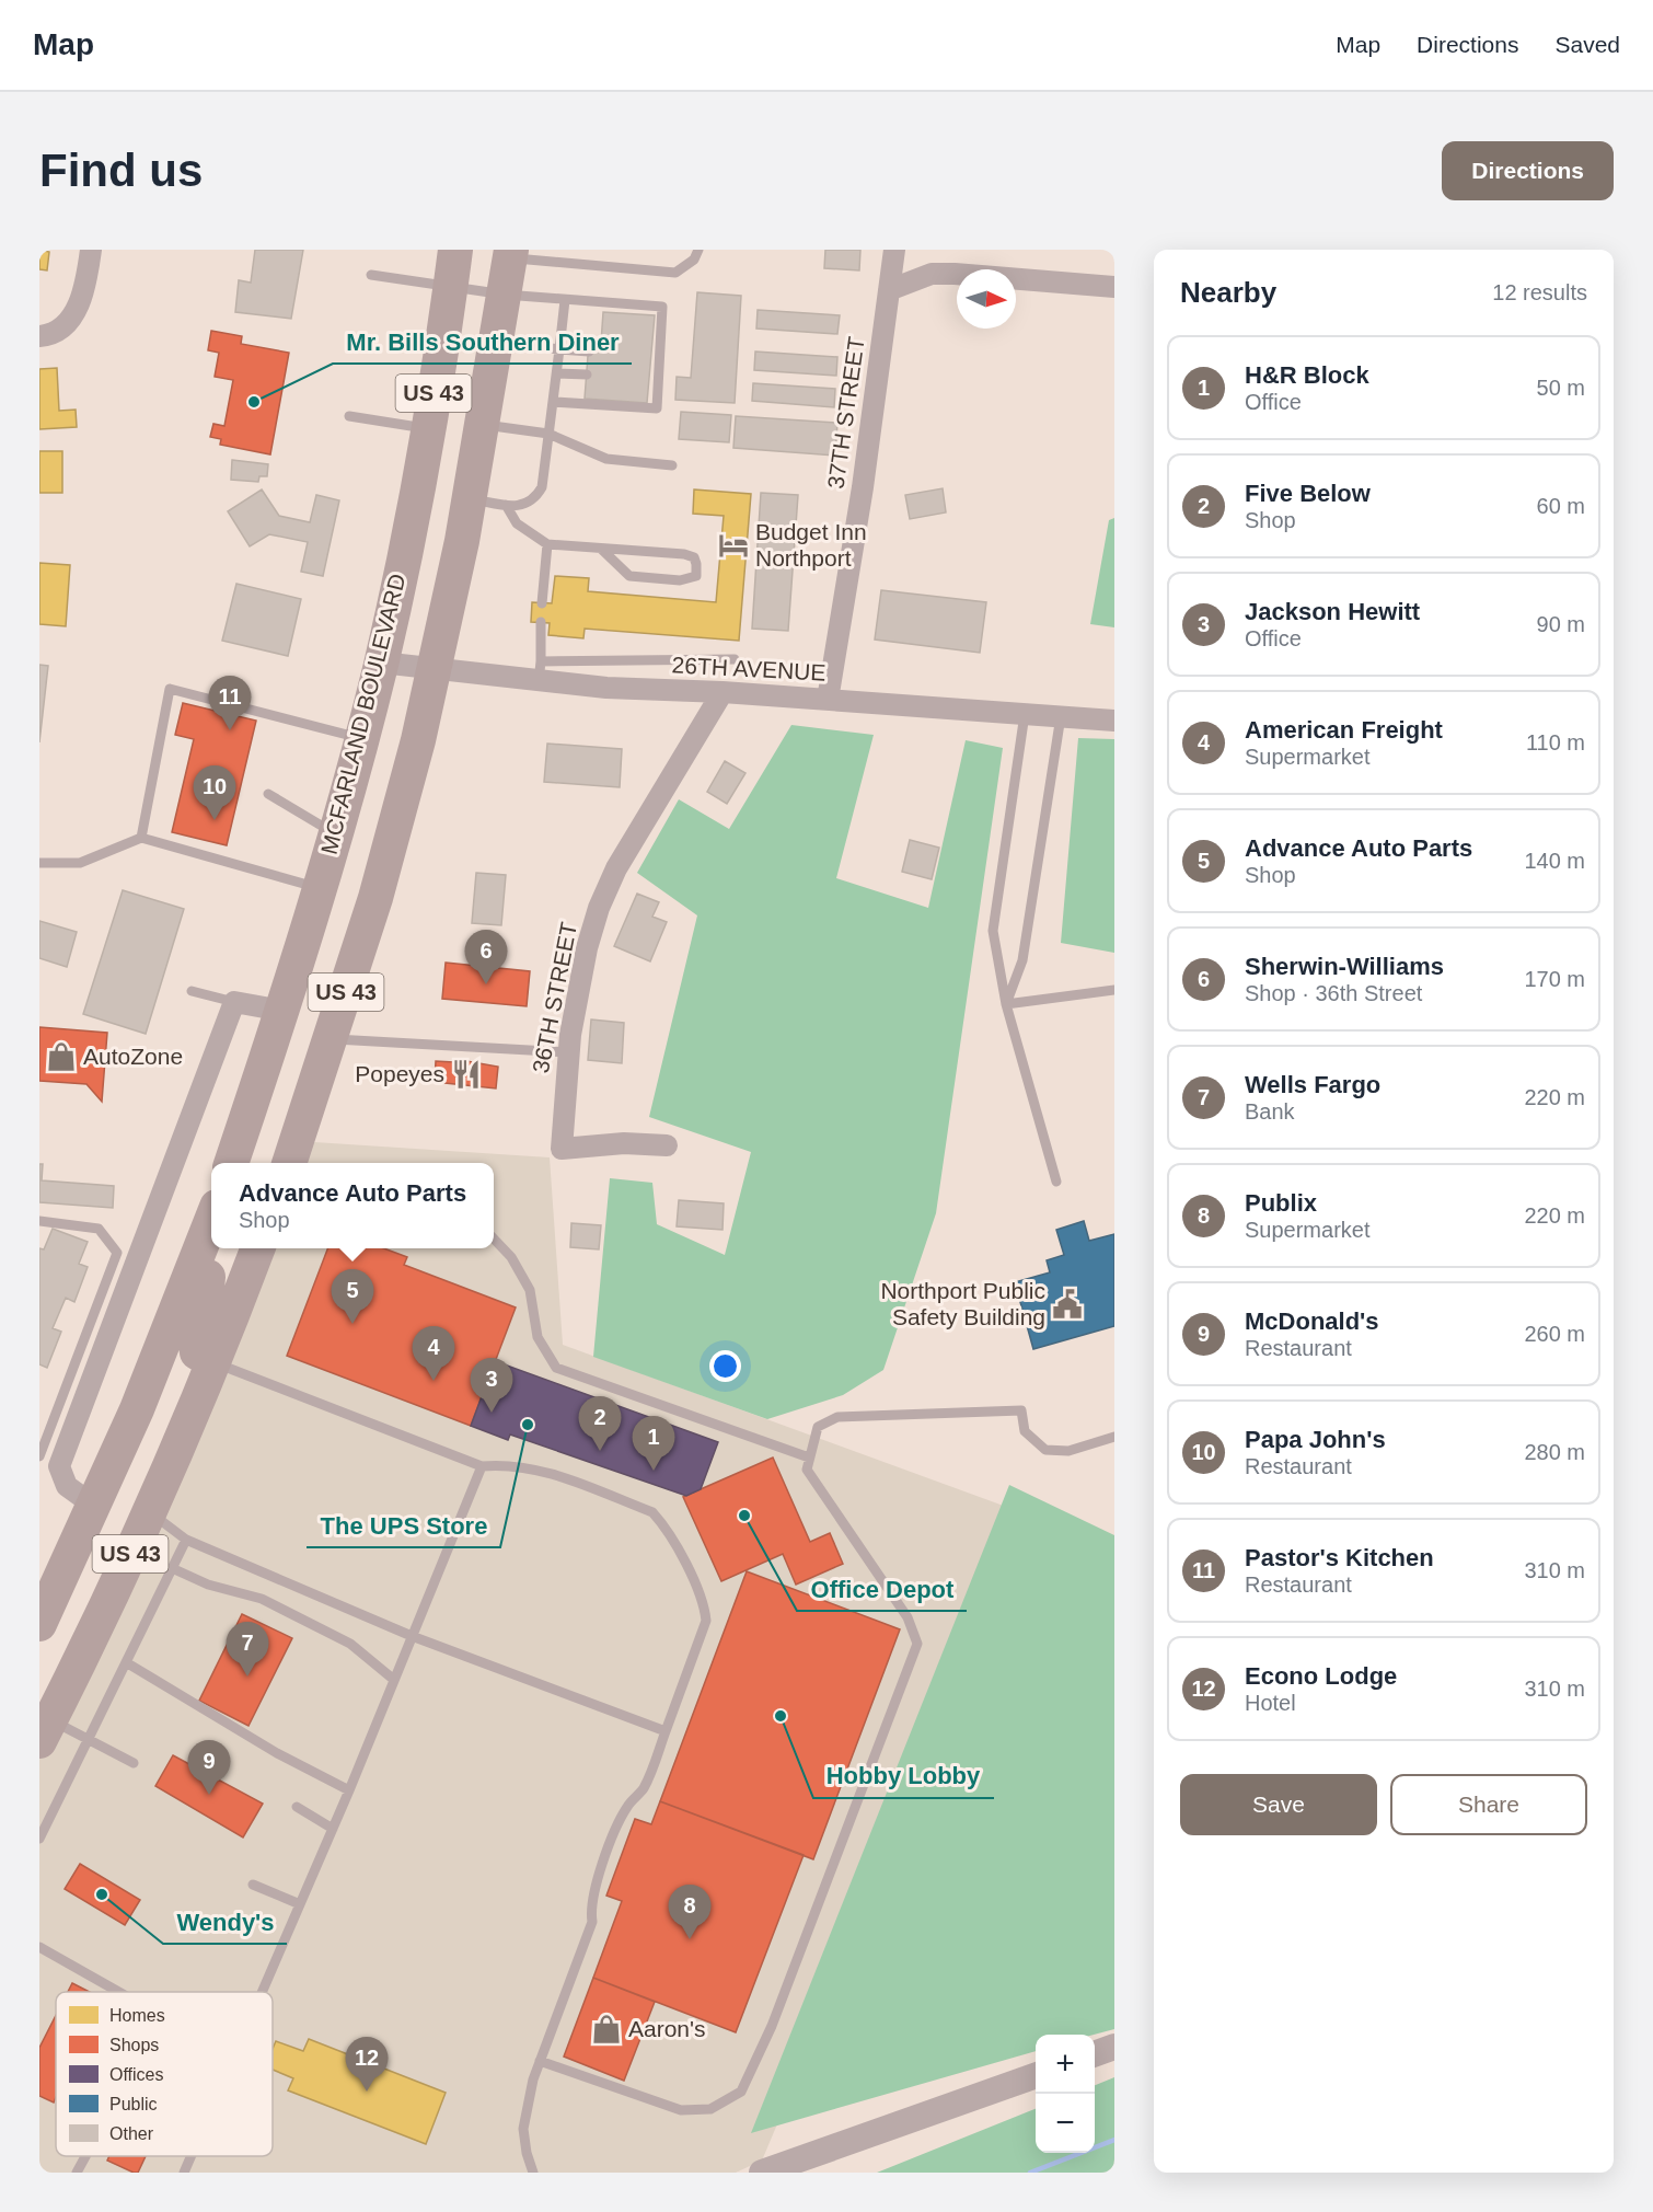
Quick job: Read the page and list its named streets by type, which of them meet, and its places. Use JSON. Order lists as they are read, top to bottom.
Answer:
{
  "streets": {
    "highway": ["US 43", "MCFARLAND BOULEVARD"],
    "street": ["37TH STREET", "26TH AVENUE", "36TH STREET"]
  },
  "crossings": [
    ["US 43", "26TH AVENUE"],
    ["37TH STREET", "26TH AVENUE"],
    ["26TH AVENUE", "MCFARLAND BOULEVARD"],
    ["26TH AVENUE", "36TH STREET"]
  ],
  "places": {
    "other": [
      "Mr. Bills Southern Diner",
      "The UPS Store",
      "Office Depot",
      "Hobby Lobby",
      "Wendy's"
    ],
    "hotel": ["Budget Inn Northport"],
    "shop": ["AutoZone", "Aaron's"],
    "restaurant": ["Popeyes"],
    "public building": ["Northport Public Safety Building"]
  },
  "legend": [
    "Homes",
    "Shops",
    "Offices",
    "Public",
    "Other"
  ],
  "north": "right",
  "page": {
    "header": "Map",
    "nav": ["Map", "Directions", "Saved"],
    "buttons": [
      "Directions",
      ["Save", "Share"]
    ],
    "title": "Find us",
    "heading": ["Nearby", "12 results"],
    "list": [
      {
        "mark": "1",
        "name": "H&R Block",
        "note": "Office",
        "value": "50 m"
      },
      {
        "mark": "2",
        "name": "Five Below",
        "note": "Shop",
        "value": "60 m"
      },
      {
        "mark": "3",
        "name": "Jackson Hewitt",
        "note": "Office",
        "value": "90 m"
      },
      {
        "mark": "4",
        "name": "American Freight",
        "note": "Supermarket",
        "value": "110 m"
      },
      {
        "mark": "5",
        "name": "Advance Auto Parts",
        "note": "Shop",
        "value": "140 m"
      },
      {
        "mark": "6",
        "name": "Sherwin-Williams",
        "note": "Shop · 36th Street",
        "value": "170 m"
      },
      {
        "mark": "7",
        "name": "Wells Fargo",
        "note": "Bank",
        "value": "220 m"
      },
      {
        "mark": "8",
        "name": "Publix",
        "note": "Supermarket",
        "value": "220 m"
      },
      {
        "mark": "9",
        "name": "McDonald's",
        "note": "Restaurant",
        "value": "260 m"
      },
      {
        "mark": "10",
        "name": "Papa John's",
        "note": "Restaurant",
        "value": "280 m"
      },
      {
        "mark": "11",
        "name": "Pastor's Kitchen",
        "note": "Restaurant",
        "value": "310 m"
      },
      {
        "mark": "12",
        "name": "Econo Lodge",
        "note": "Hotel",
        "value": "310 m"
      }
    ],
    "pins": [
      "11",
      "10",
      "6",
      "5",
      "4",
      "3",
      "2",
      "1",
      "7",
      "9",
      "8",
      "12"
    ],
    "popup": ["Advance Auto Parts", "Shop"],
    "map_buttons": ["+", "−"]
  }
}
